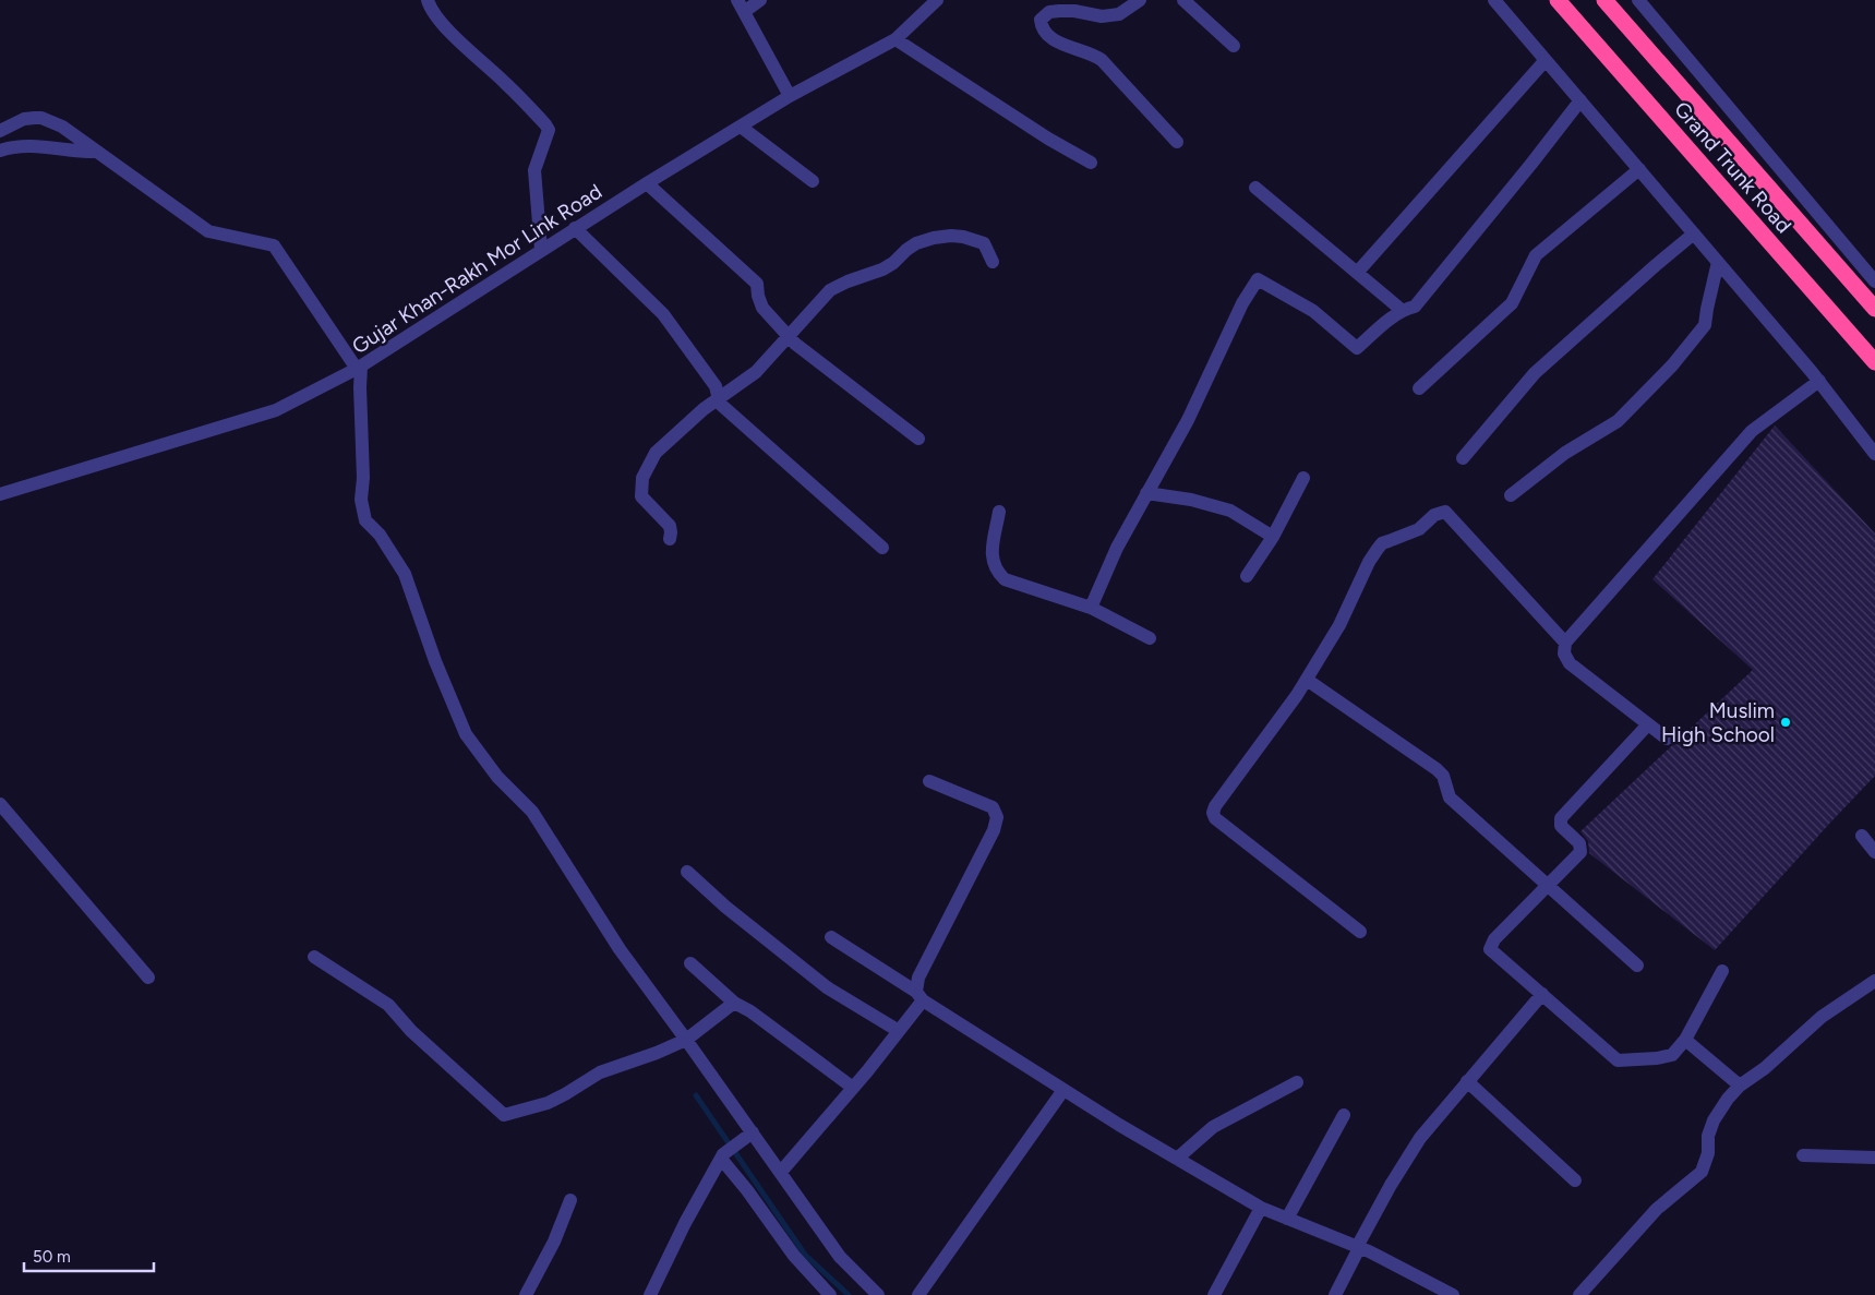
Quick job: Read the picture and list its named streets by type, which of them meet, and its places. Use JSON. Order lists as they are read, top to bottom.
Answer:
{
  "streets": {
    "highway": ["Grand Trunk Road"],
    "street": ["Gujar Khan-Rakh Mor Link Road"]
  },
  "places": ["Muslim High School"],
  "scale_bar": "50 m"
}
